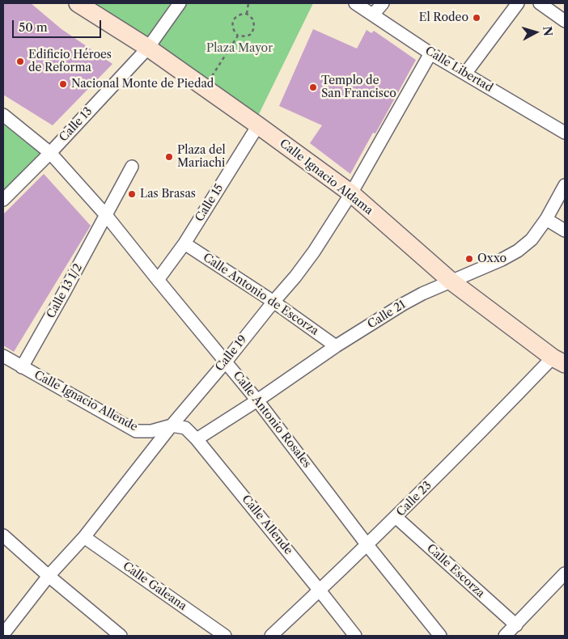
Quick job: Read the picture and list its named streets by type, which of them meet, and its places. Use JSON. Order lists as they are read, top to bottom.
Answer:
{
  "streets": {
    "main road": ["Calle Ignacio Aldama"],
    "street": [
      "Calle Libertad",
      "Calle 13",
      "Calle 15",
      "Calle 13 1/2",
      "Calle Antonio de Escorza",
      "Calle 21",
      "Calle 19",
      "Calle Ignacio Allende",
      "Calle Antonio Rosales",
      "Calle 23",
      "Calle Allende",
      "Calle Escorza",
      "Calle Galeana"
    ]
  },
  "crossings": [
    ["Calle Libertad", "Calle 19"],
    ["Calle 13", "Calle Ignacio Aldama"],
    ["Calle 13", "Calle Antonio Rosales"],
    ["Calle Ignacio Aldama", "Calle 15"],
    ["Calle Ignacio Aldama", "Calle 21"],
    ["Calle Ignacio Aldama", "Calle 19"],
    ["Calle Ignacio Aldama", "Calle 23"],
    ["Calle 15", "Calle Antonio de Escorza"],
    ["Calle 15", "Calle Antonio Rosales"],
    ["Calle 13 1/2", "Calle Ignacio Allende"],
    ["Calle 13 1/2", "Calle Antonio Rosales"],
    ["Calle Antonio de Escorza", "Calle 21"],
    ["Calle Antonio de Escorza", "Calle 19"],
    ["Calle 21", "Calle Antonio Rosales"],
    ["Calle 21", "Calle Allende"],
    ["Calle 19", "Calle Ignacio Allende"],
    ["Calle 19", "Calle Antonio Rosales"],
    ["Calle 19", "Calle Allende"],
    ["Calle 19", "Calle Galeana"],
    ["Calle Ignacio Allende", "Calle Allende"],
    ["Calle Antonio Rosales", "Calle 23"],
    ["Calle 23", "Calle Allende"],
    ["Calle 23", "Calle Escorza"]
  ],
  "parks": ["Plaza Mayor"],
  "places": [
    "El Rodeo",
    "Edificio Héroes de Reforma",
    "Nacional Monte de Piedad",
    "Templo de San Francisco",
    "Plaza del Mariachi",
    "Las Brasas",
    "Oxxo"
  ],
  "scale_bar": "50 m",
  "north": "right"
}
